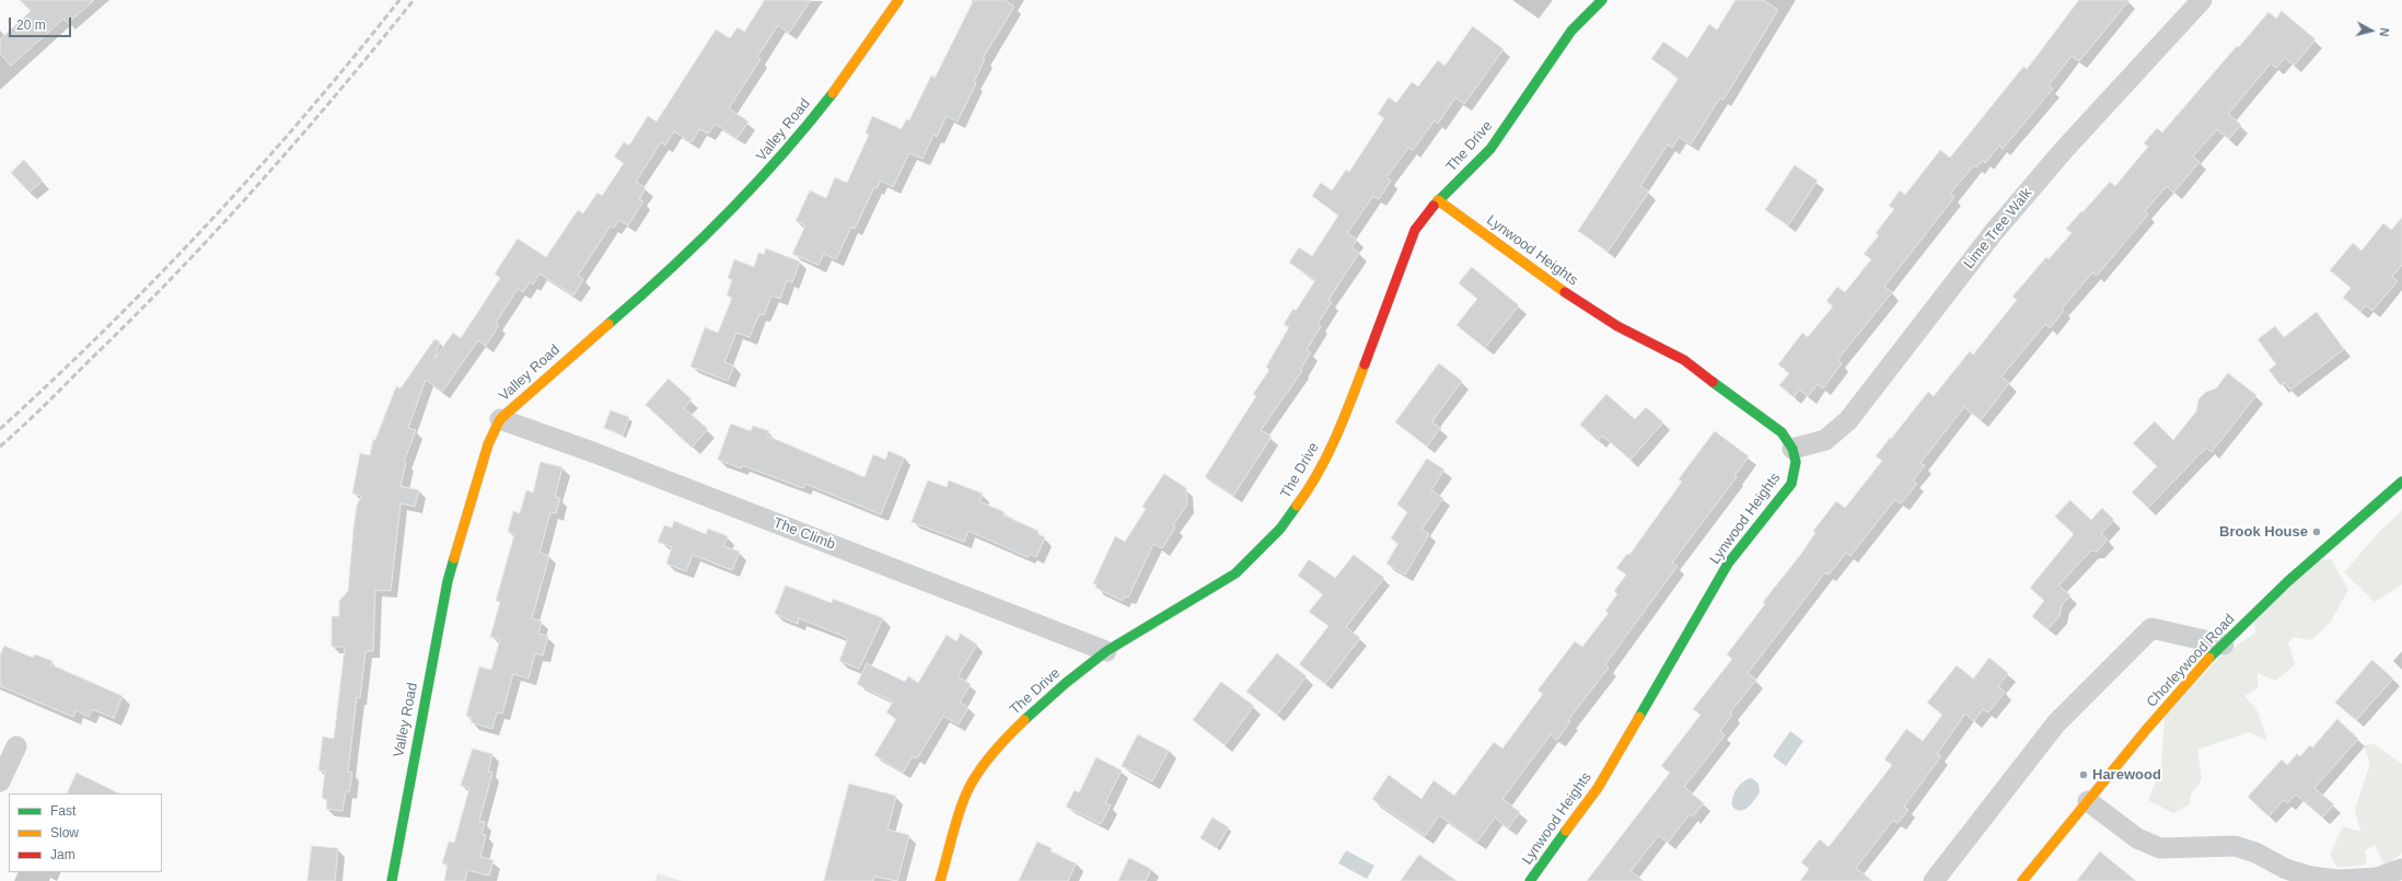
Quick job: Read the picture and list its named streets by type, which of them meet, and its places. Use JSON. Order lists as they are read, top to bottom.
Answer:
{
  "streets": {
    "street": [
      "Valley Road",
      "The Drive",
      "Lime Tree Walk",
      "Lynwood Heights",
      "The Climb",
      "Chorleywood Road"
    ]
  },
  "crossings": [
    ["Valley Road", "The Climb"],
    ["The Drive", "Lynwood Heights"],
    ["The Drive", "The Climb"],
    ["Lime Tree Walk", "Lynwood Heights"]
  ],
  "places": ["Brook House", "Harewood"],
  "legend": ["Fast", "Slow", "Jam"],
  "scale_bar": "20 m",
  "north": "right"
}
